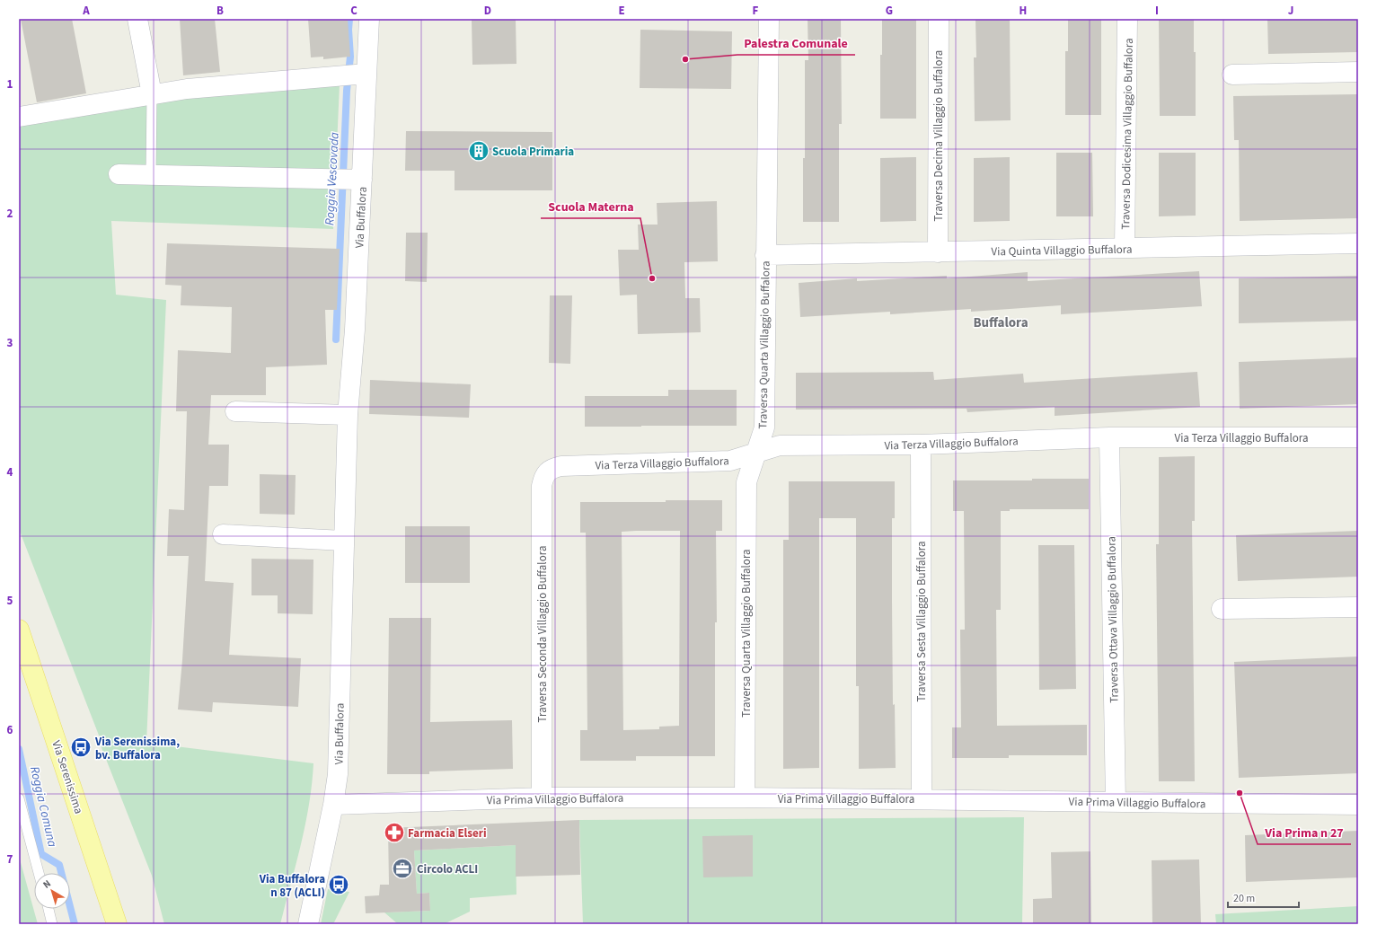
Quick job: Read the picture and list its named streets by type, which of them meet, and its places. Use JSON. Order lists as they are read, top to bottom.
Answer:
{
  "streets": {
    "main road": ["Via Serenissima"],
    "street": [
      "Traversa Dodicesima Villaggio Buffalora",
      "Traversa Decima Villaggio Buffalora",
      "Via Buffalora",
      "Via Quinta Villaggio Buffalora",
      "Traversa Quarta Villaggio Buffalora",
      "Via Terza Villaggio Buffalora",
      "Traversa Ottava Villaggio Buffalora",
      "Traversa Sesta Villaggio Buffalora",
      "Traversa Seconda Villaggio Buffalora",
      "Via Prima Villaggio Buffalora"
    ]
  },
  "crossings": [
    ["Traversa Dodicesima Villaggio Buffalora", "Via Quinta Villaggio Buffalora"],
    ["Traversa Decima Villaggio Buffalora", "Via Quinta Villaggio Buffalora"],
    ["Via Buffalora", "Via Prima Villaggio Buffalora"],
    ["Via Quinta Villaggio Buffalora", "Traversa Quarta Villaggio Buffalora"],
    ["Traversa Quarta Villaggio Buffalora", "Via Terza Villaggio Buffalora"],
    ["Traversa Quarta Villaggio Buffalora", "Via Prima Villaggio Buffalora"],
    ["Via Terza Villaggio Buffalora", "Traversa Ottava Villaggio Buffalora"],
    ["Via Terza Villaggio Buffalora", "Traversa Sesta Villaggio Buffalora"],
    ["Via Terza Villaggio Buffalora", "Traversa Seconda Villaggio Buffalora"],
    ["Traversa Ottava Villaggio Buffalora", "Via Prima Villaggio Buffalora"],
    ["Traversa Sesta Villaggio Buffalora", "Via Prima Villaggio Buffalora"],
    ["Traversa Seconda Villaggio Buffalora", "Via Prima Villaggio Buffalora"]
  ],
  "districts": ["Buffalora"],
  "water": ["Roggia Vescovada", "Roggia Comuna"],
  "places": {
    "other": ["Palestra Comunale", "Scuola Materna", "Via Prima n 27"],
    "building": ["Scuola Primaria"],
    "bus stop": ["Via Serenissima, bv. Buffalora", "Via Buffalora n 87 (ACLI)"],
    "pharmacy": ["Farmacia Elseri"],
    "office": ["Circolo ACLI"]
  },
  "scale_bar": "20 m",
  "north": "top left",
  "grid": {
    "columns": [
      "A",
      "B",
      "C",
      "D",
      "E",
      "F",
      "G",
      "H",
      "I",
      "J"
    ],
    "rows": [
      "1",
      "2",
      "3",
      "4",
      "5",
      "6",
      "7"
    ]
  }
}
